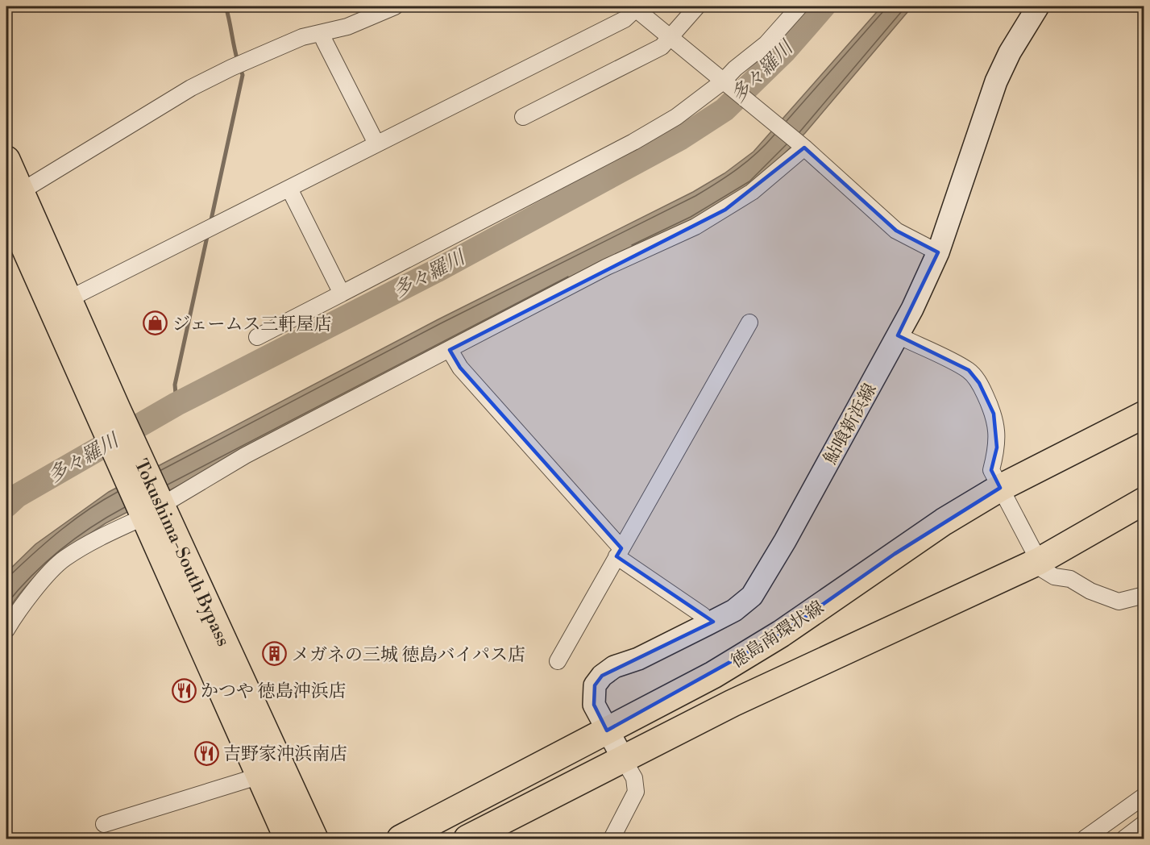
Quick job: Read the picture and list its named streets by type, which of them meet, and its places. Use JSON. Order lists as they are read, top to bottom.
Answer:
{
  "streets": {
    "highway": ["Tokushima-South Bypass", "徳島南環状線"],
    "main road": ["鮎喰新浜線"]
  },
  "crossings": [
    ["鮎喰新浜線", "徳島南環状線"]
  ],
  "water": ["多々羅川"],
  "places": {
    "shop": ["ジェームス三軒屋店"],
    "building": ["メガネの三城 徳島バイパス店"],
    "restaurant": ["かつや 徳島沖浜店", "吉野家沖浜南店"]
  }
}
